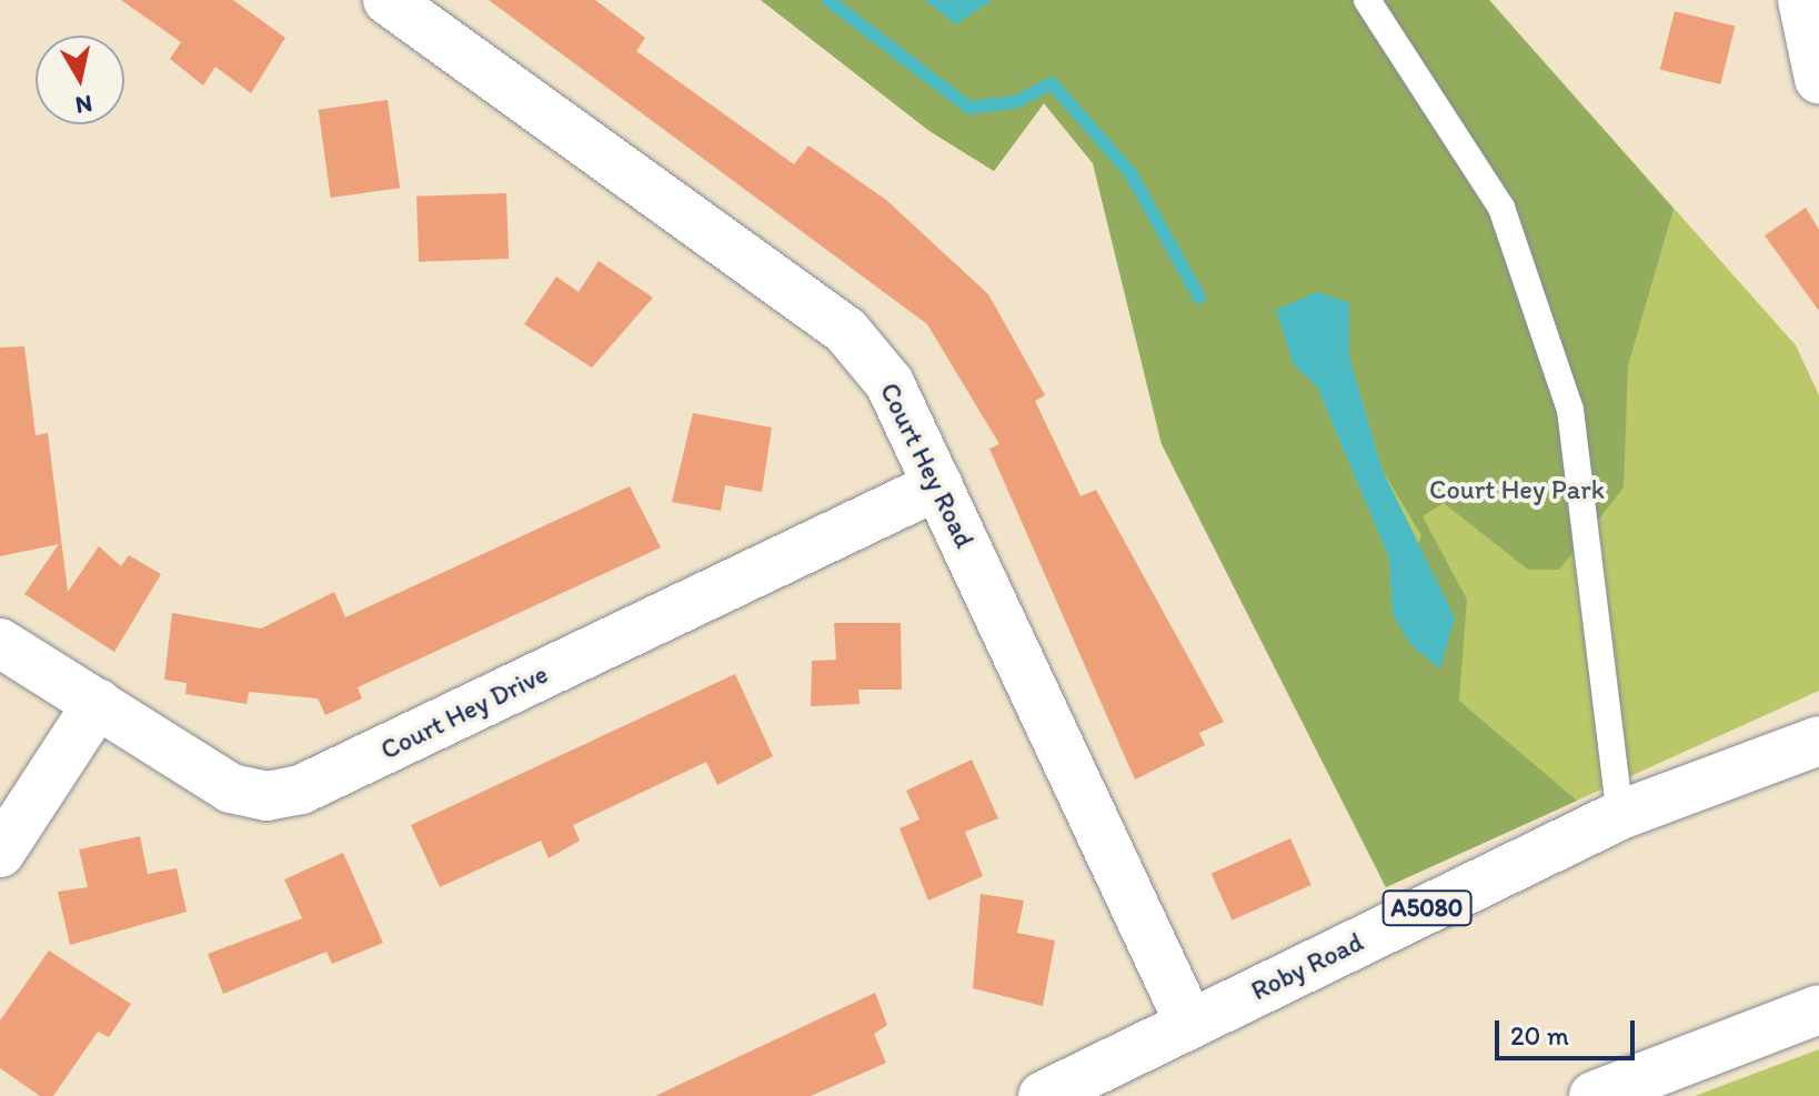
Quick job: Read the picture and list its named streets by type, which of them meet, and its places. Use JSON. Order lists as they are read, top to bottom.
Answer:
{
  "streets": {
    "main road": [
      "Court Hey Road",
      "Court Hey Drive",
      "A5080",
      "Roby Road"
    ]
  },
  "crossings": [
    ["Court Hey Road", "Court Hey Drive"],
    ["Court Hey Road", "Roby Road"]
  ],
  "parks": ["Court Hey Park"],
  "scale_bar": "20 m",
  "north": "bottom"
}
